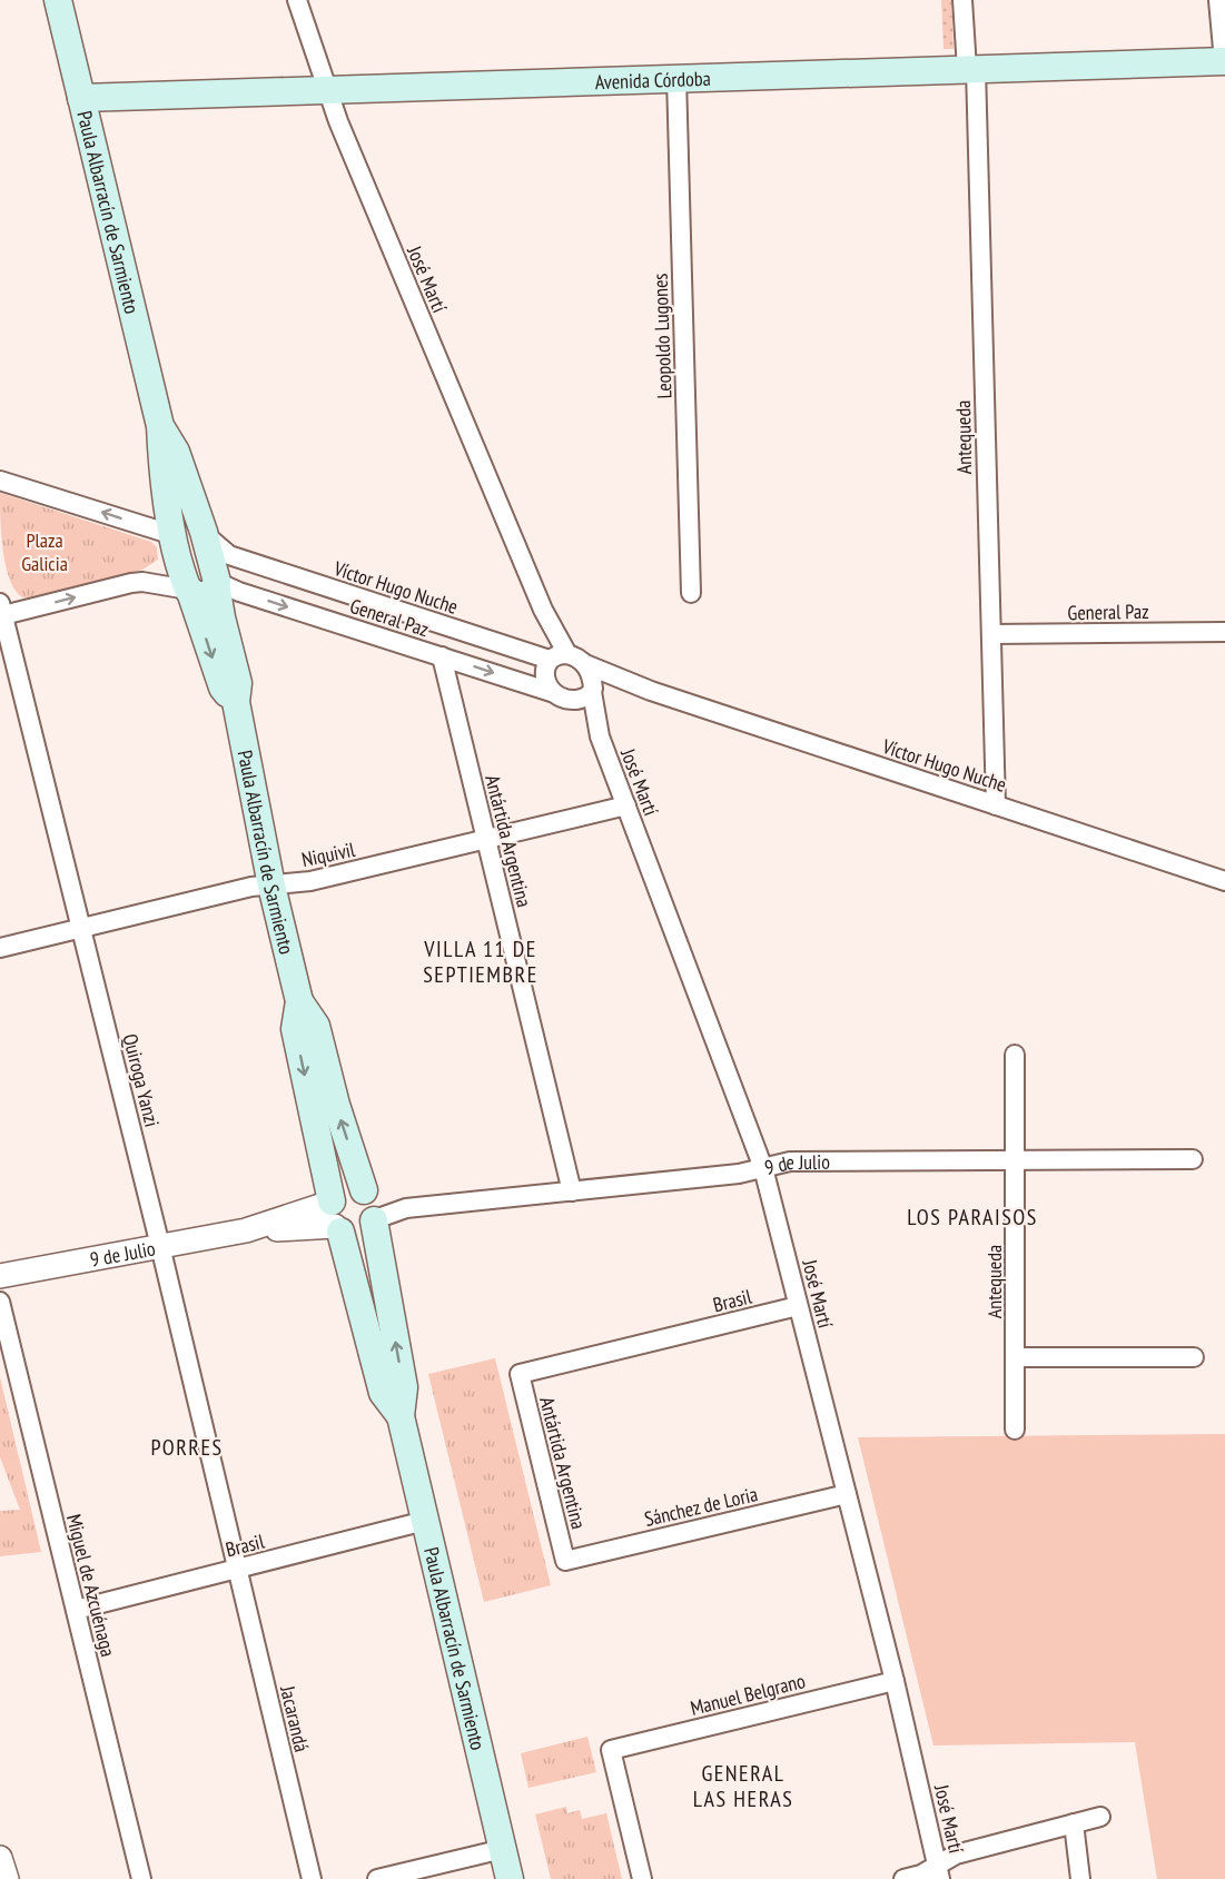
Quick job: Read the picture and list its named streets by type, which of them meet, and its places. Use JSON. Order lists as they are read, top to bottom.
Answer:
{
  "streets": {
    "main road": ["Avenida Córdoba", "Paula Albarracín de Sarmiento"],
    "street": [
      "José Martí",
      "Leopoldo Lugones",
      "Antequeda",
      "Víctor Hugo Nuche",
      "General Paz",
      "Antártida Argentina",
      "Niquivil",
      "Quiroga Yanzi",
      "9 de Julio",
      "Brasil",
      "Sánchez de Loria",
      "Miguel de Azcuénaga",
      "Manuel Belgrano",
      "Jacarandá"
    ]
  },
  "crossings": [
    ["Avenida Córdoba", "Paula Albarracín de Sarmiento"],
    ["Avenida Córdoba", "José Martí"],
    ["Avenida Córdoba", "Leopoldo Lugones"],
    ["Avenida Córdoba", "Antequeda"],
    ["Paula Albarracín de Sarmiento", "Víctor Hugo Nuche"],
    ["Paula Albarracín de Sarmiento", "General Paz"],
    ["Paula Albarracín de Sarmiento", "Niquivil"],
    ["Paula Albarracín de Sarmiento", "9 de Julio"],
    ["Paula Albarracín de Sarmiento", "Brasil"],
    ["José Martí", "Víctor Hugo Nuche"],
    ["José Martí", "General Paz"],
    ["José Martí", "Niquivil"],
    ["José Martí", "9 de Julio"],
    ["José Martí", "Brasil"],
    ["José Martí", "Sánchez de Loria"],
    ["José Martí", "Manuel Belgrano"],
    ["Antequeda", "Víctor Hugo Nuche"],
    ["Antequeda", "General Paz"],
    ["Antequeda", "9 de Julio"],
    ["Víctor Hugo Nuche", "General Paz"],
    ["General Paz", "Antártida Argentina"],
    ["Antártida Argentina", "Niquivil"],
    ["Antártida Argentina", "9 de Julio"],
    ["Antártida Argentina", "Brasil"],
    ["Antártida Argentina", "Sánchez de Loria"],
    ["Niquivil", "Quiroga Yanzi"],
    ["Quiroga Yanzi", "9 de Julio"],
    ["Quiroga Yanzi", "Brasil"],
    ["Quiroga Yanzi", "Jacarandá"],
    ["Brasil", "Miguel de Azcuénaga"],
    ["Brasil", "Jacarandá"]
  ],
  "one_way": ["General Paz"],
  "districts": [
    "VILLA 11 DE SEPTIEMBRE",
    "LOS PARAISOS",
    "PORRES",
    "GENERAL LAS HERAS"
  ],
  "parks": ["Plaza Galicia"]
}
